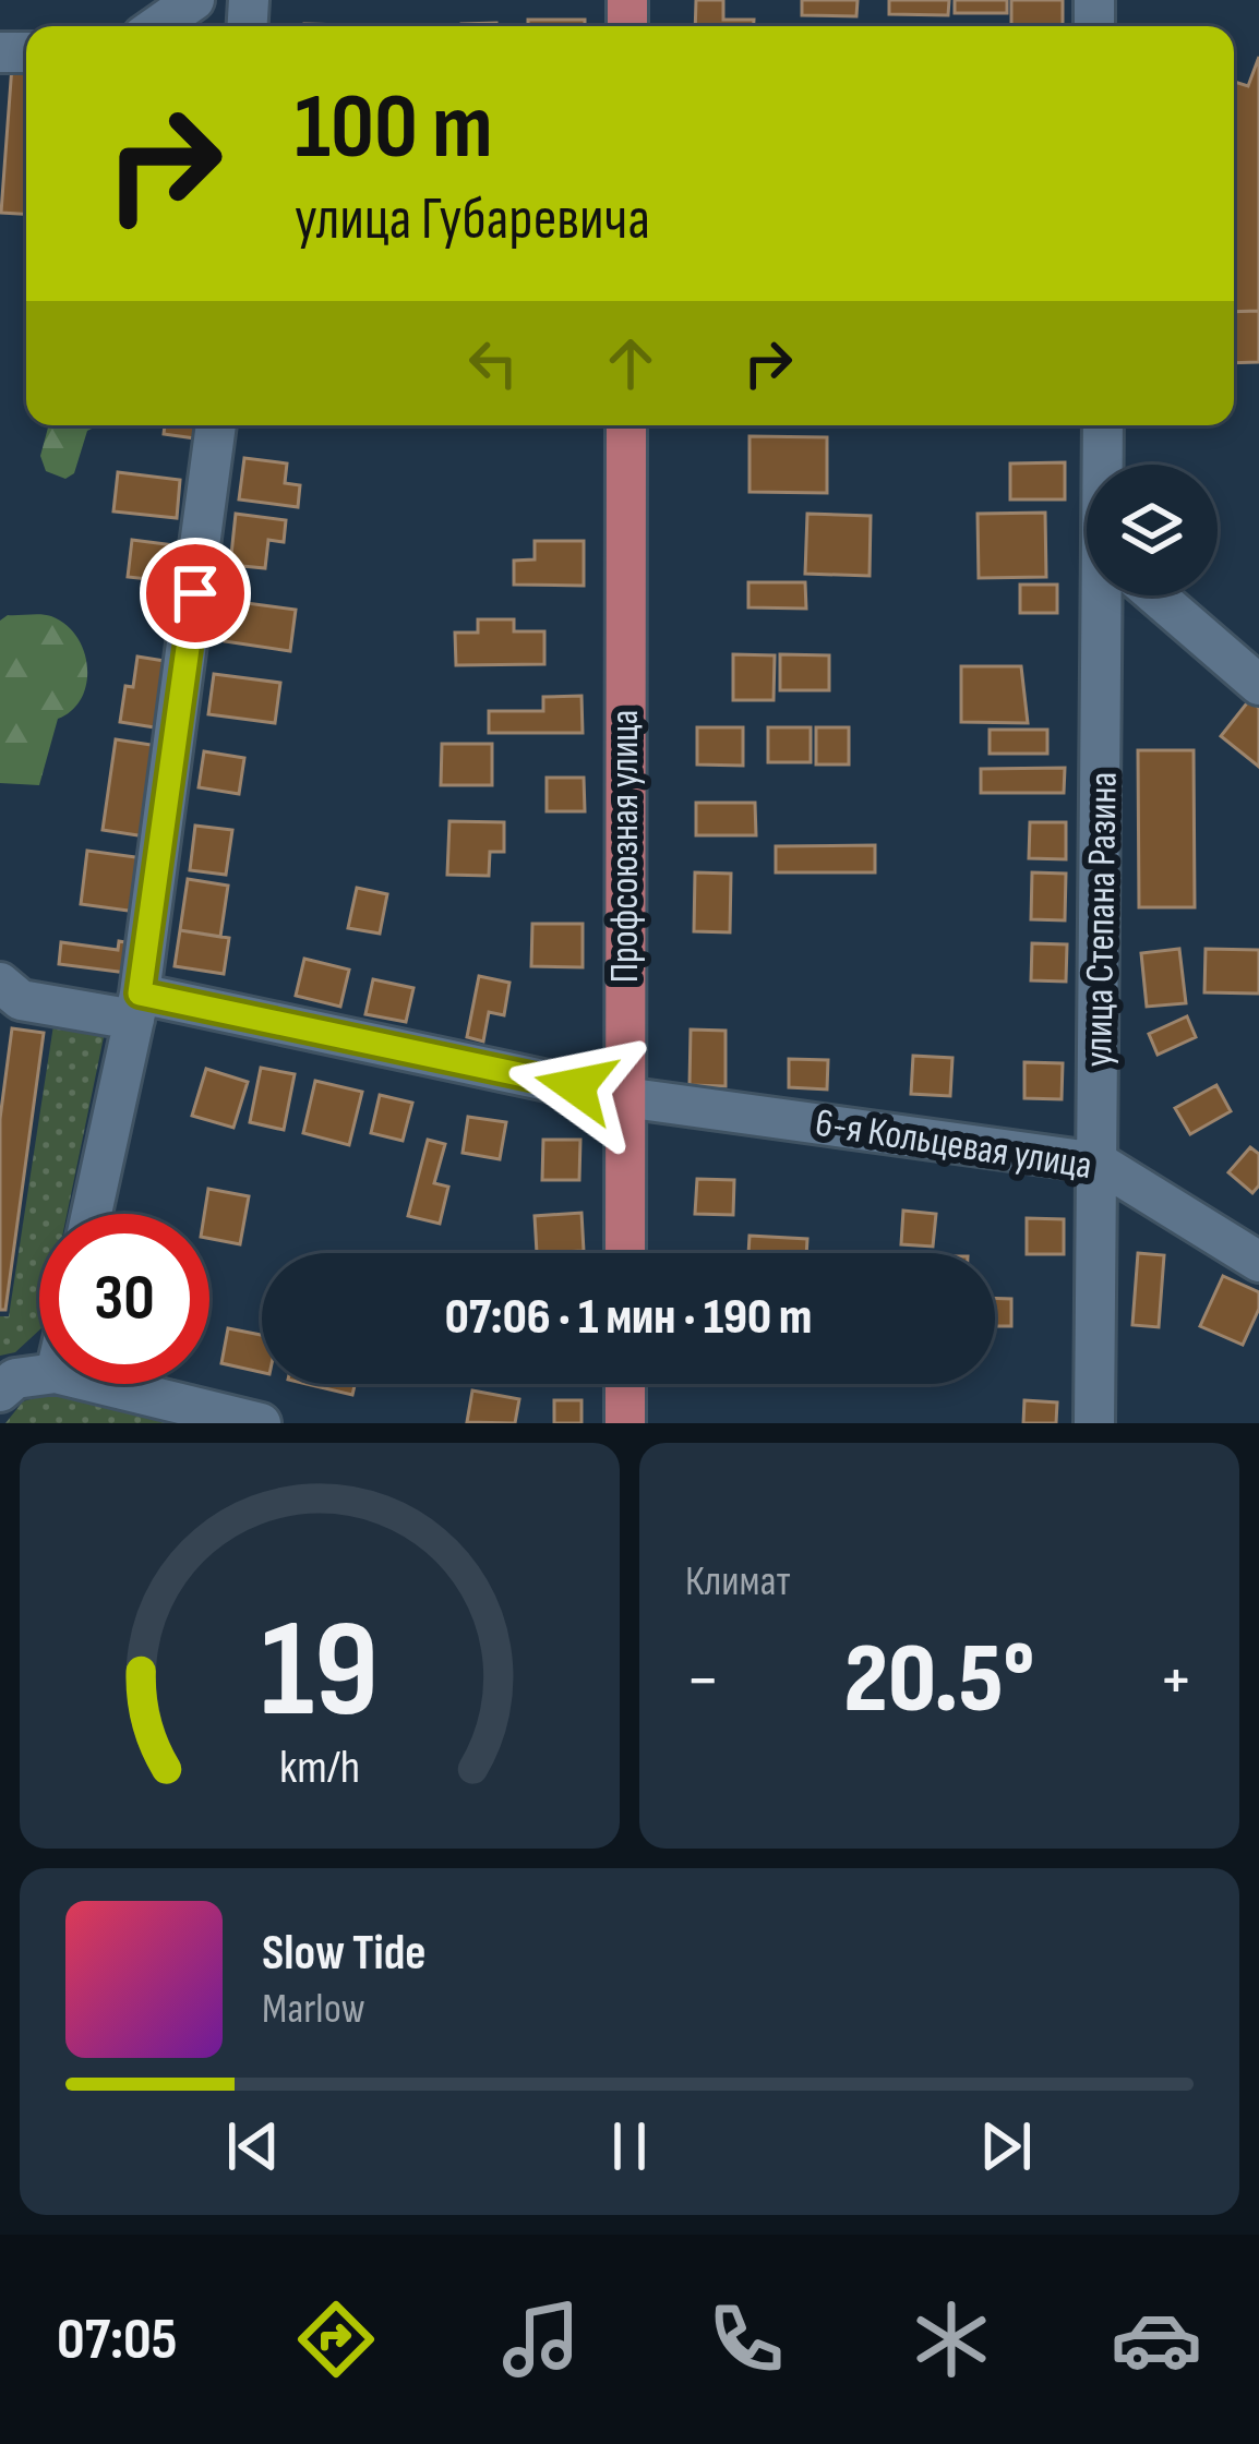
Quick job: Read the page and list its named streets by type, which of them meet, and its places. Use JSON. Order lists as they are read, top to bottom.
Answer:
{
  "streets": {
    "main road": ["Профсоюзная улица"],
    "street": ["улица Степана Разина", "6-я Кольцевая улица"]
  },
  "crossings": [
    ["Профсоюзная улица", "6-я Кольцевая улица"],
    ["улица Степана Разина", "6-я Кольцевая улица"]
  ],
  "page": {
    "turn": ["100 m", "улица Губаревича"],
    "limit": "30",
    "trip": "07:06 · 1 мин · 190 m",
    "tile": "Климат",
    "heat": ["−", "20.5°", "+"],
    "song": ["Slow Tide", "Marlow"],
    "tabs": "07:05",
    "gauge": ["19", "km/h"]
  }
}
